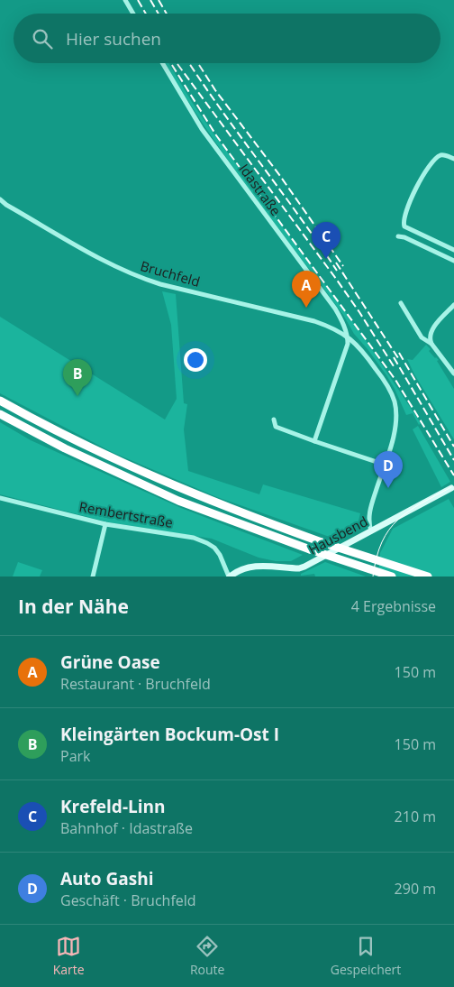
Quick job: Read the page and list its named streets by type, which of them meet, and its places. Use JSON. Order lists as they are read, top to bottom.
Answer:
{
  "streets": {
    "main road": ["Hausbend"],
    "street": ["Idastraße", "Bruchfeld", "Rembertstraße"]
  },
  "crossings": [
    ["Idastraße", "Bruchfeld"],
    ["Bruchfeld", "Hausbend"],
    ["Rembertstraße", "Hausbend"]
  ],
  "page": {
    "search": "Hier suchen",
    "pins": [
      "C",
      "A",
      "B",
      "D"
    ],
    "heading": ["In der Nähe", "4 Ergebnisse"],
    "list": [
      {
        "mark": "A",
        "name": "Grüne Oase",
        "note": "Restaurant · Bruchfeld",
        "value": "150 m"
      },
      {
        "mark": "B",
        "name": "Kleingärten Bockum-Ost I",
        "note": "Park",
        "value": "150 m"
      },
      {
        "mark": "C",
        "name": "Krefeld-Linn",
        "note": "Bahnhof · Idastraße",
        "value": "210 m"
      },
      {
        "mark": "D",
        "name": "Auto Gashi",
        "note": "Geschäft · Bruchfeld",
        "value": "290 m"
      }
    ],
    "nav": ["Karte", "Route", "Gespeichert"]
  }
}
